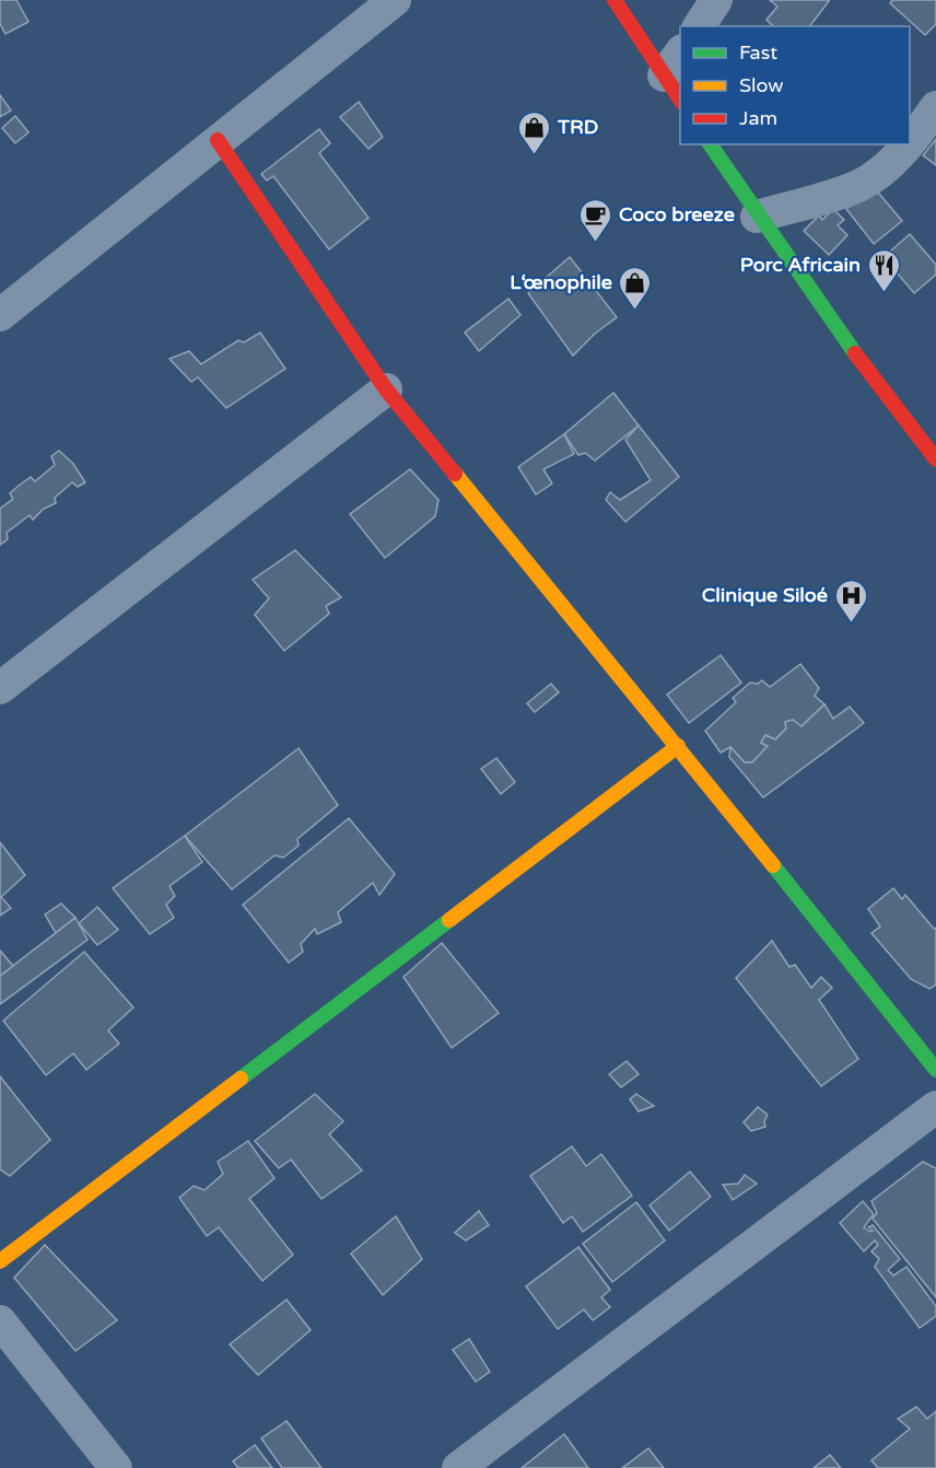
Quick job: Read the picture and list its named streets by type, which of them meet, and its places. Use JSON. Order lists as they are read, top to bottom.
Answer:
{
  "places": {
    "shop": ["TRD", "L‘œnophile"],
    "cafe": ["Coco breeze"],
    "restaurant": ["Porc Africain"],
    "hospital": ["Clinique Siloé"]
  },
  "legend": ["Fast", "Slow", "Jam"]
}
